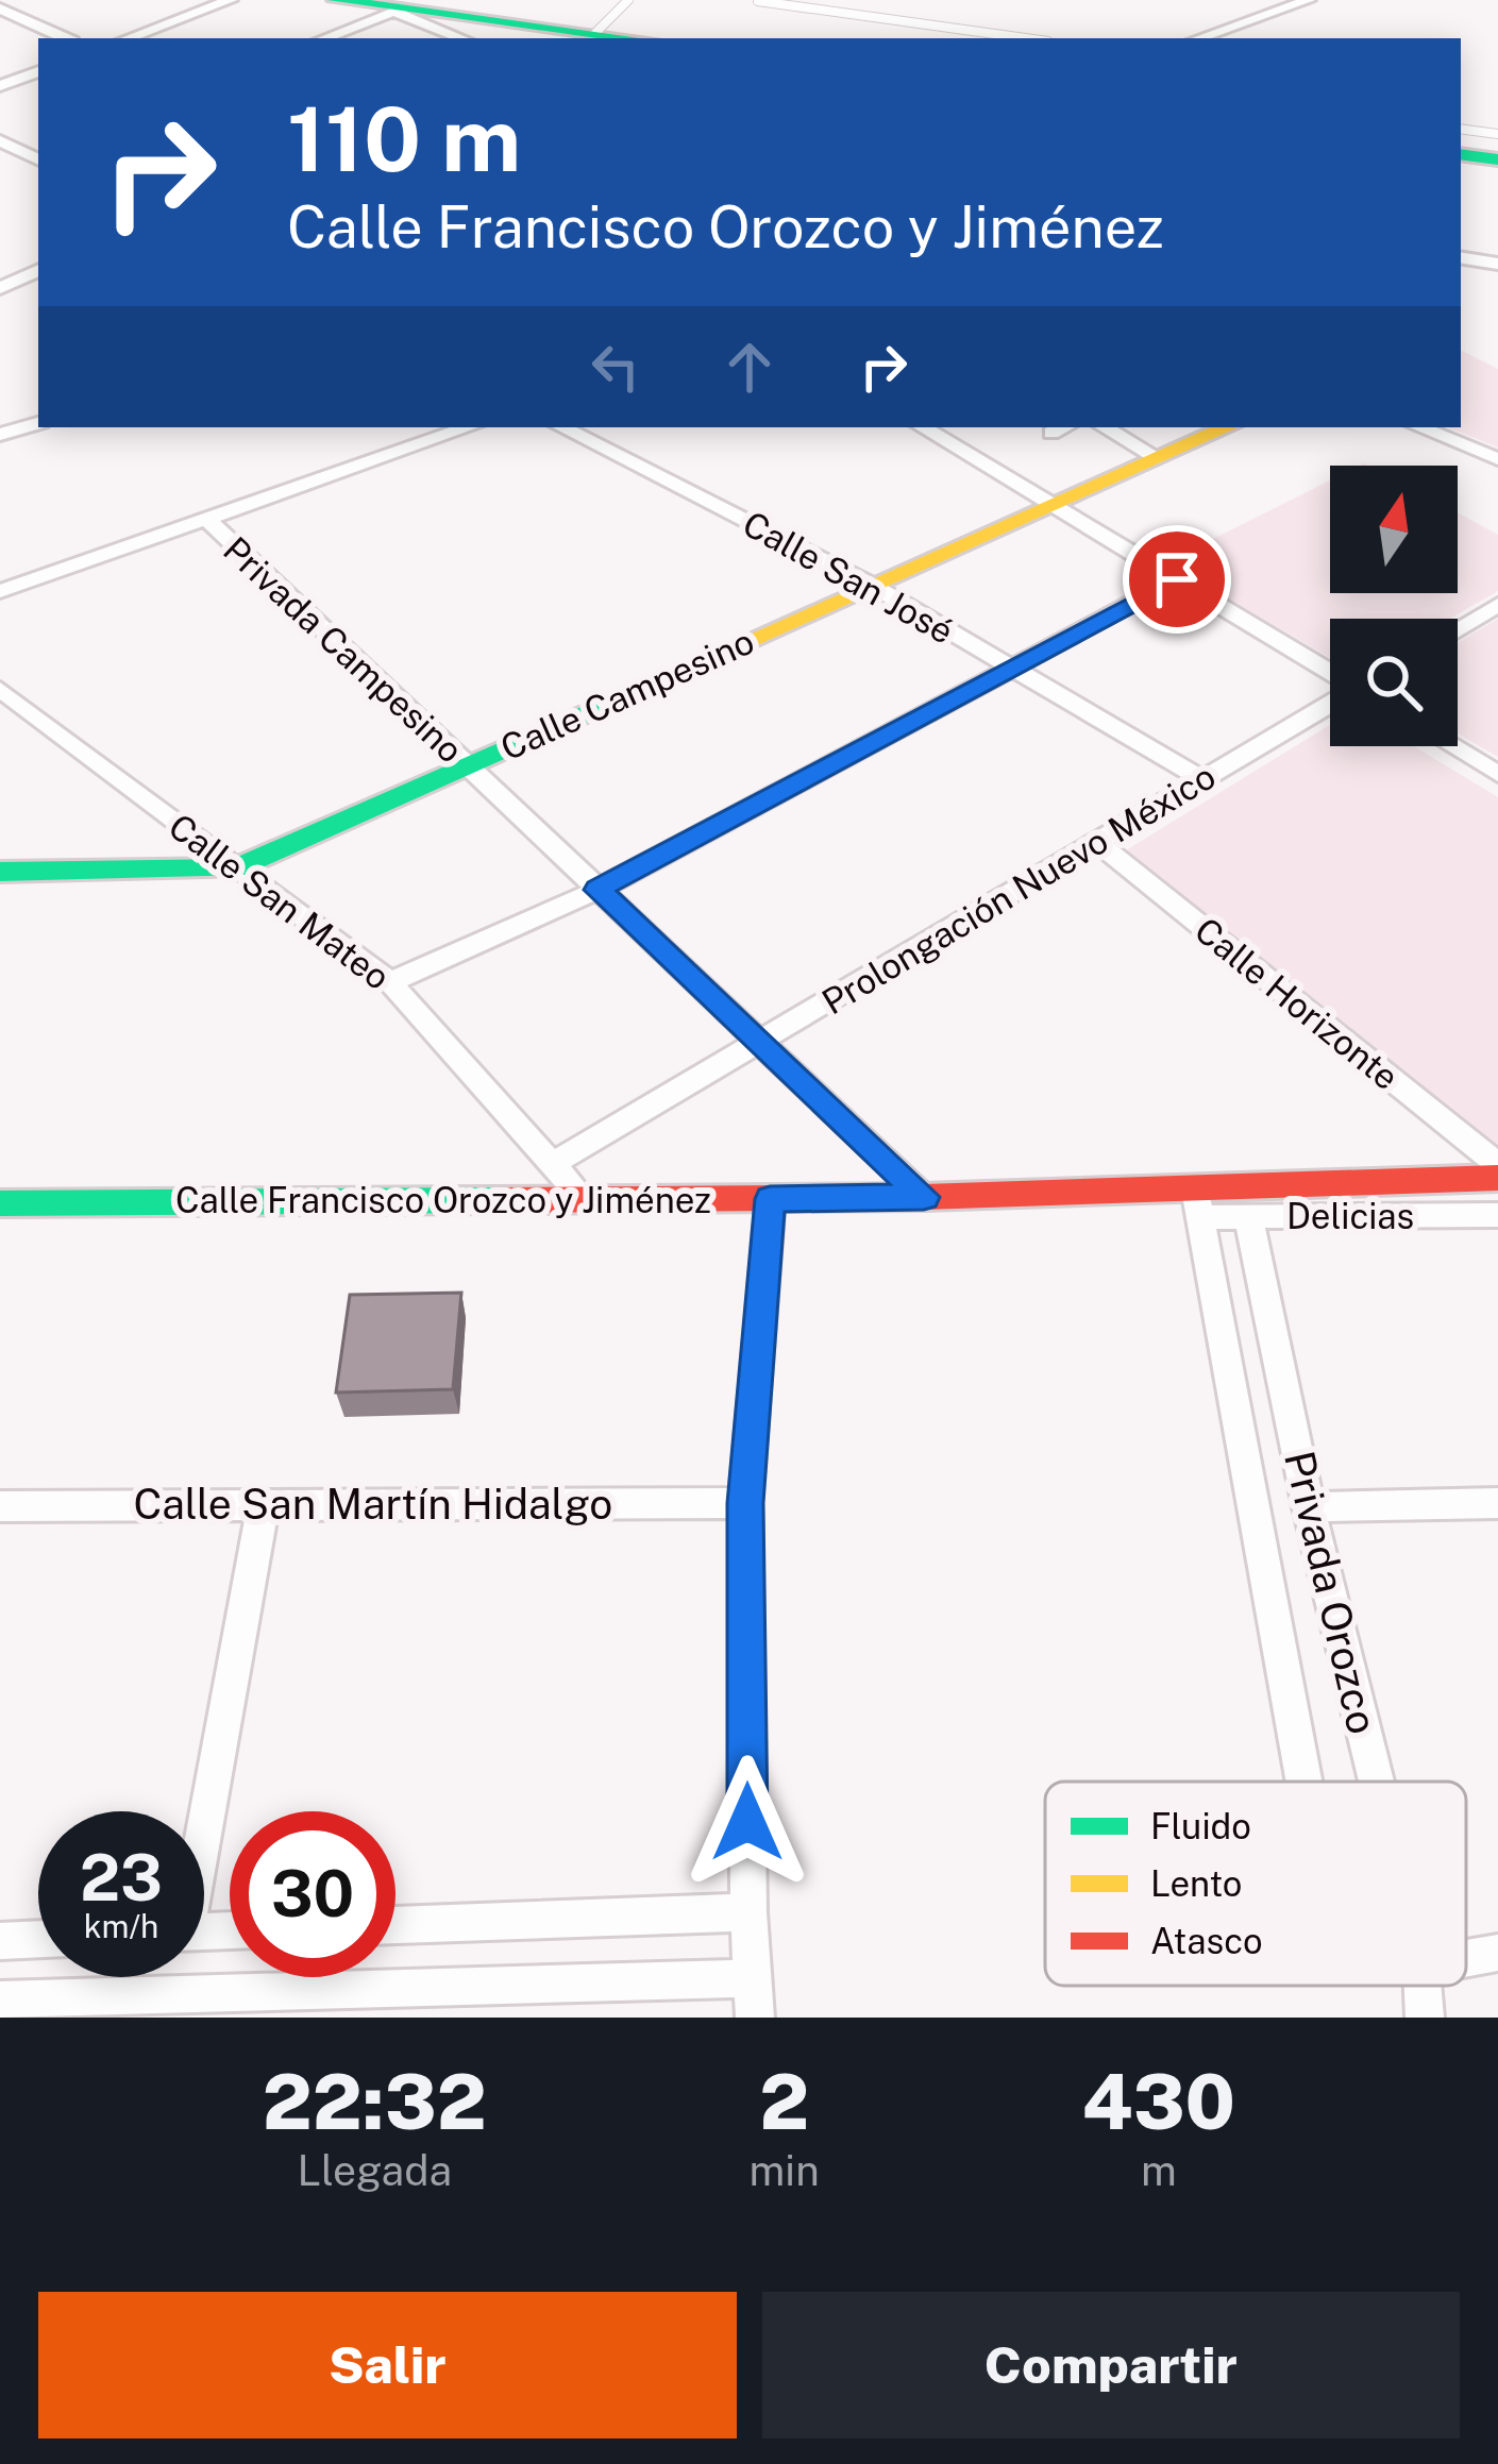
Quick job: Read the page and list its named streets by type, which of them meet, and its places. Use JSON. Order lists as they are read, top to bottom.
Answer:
{
  "streets": {
    "street": [
      "Calle San José",
      "Privada Campesino",
      "Calle Campesino",
      "Prolongación Nuevo México",
      "Calle San Mateo",
      "Calle Horizonte",
      "Calle Francisco Orozco y Jiménez",
      "Delicias",
      "Calle San Martín Hidalgo",
      "Privada Orozco"
    ]
  },
  "crossings": [
    ["Calle San José", "Calle Campesino"],
    ["Calle San José", "Prolongación Nuevo México"],
    ["Privada Campesino", "Calle Campesino"],
    ["Privada Campesino", "Prolongación Nuevo México"],
    ["Privada Campesino", "Calle Francisco Orozco y Jiménez"],
    ["Calle Campesino", "Calle San Mateo"],
    ["Prolongación Nuevo México", "Calle San Mateo"],
    ["Prolongación Nuevo México", "Calle Horizonte"],
    ["Calle San Mateo", "Calle Francisco Orozco y Jiménez"],
    ["Calle Francisco Orozco y Jiménez", "Delicias"],
    ["Calle Francisco Orozco y Jiménez", "Privada Orozco"],
    ["Delicias", "Privada Orozco"]
  ],
  "legend": ["Fluido", "Lento", "Atasco"],
  "north": "top",
  "page": {
    "turn": ["110 m", "Calle Francisco Orozco y Jiménez"],
    "speed": "23 km/h",
    "limit": "30",
    "eta": [
      "22:32",
      "Llegada",
      "2",
      "min",
      "430",
      "m"
    ],
    "buttons": ["Salir", "Compartir"]
  }
}
